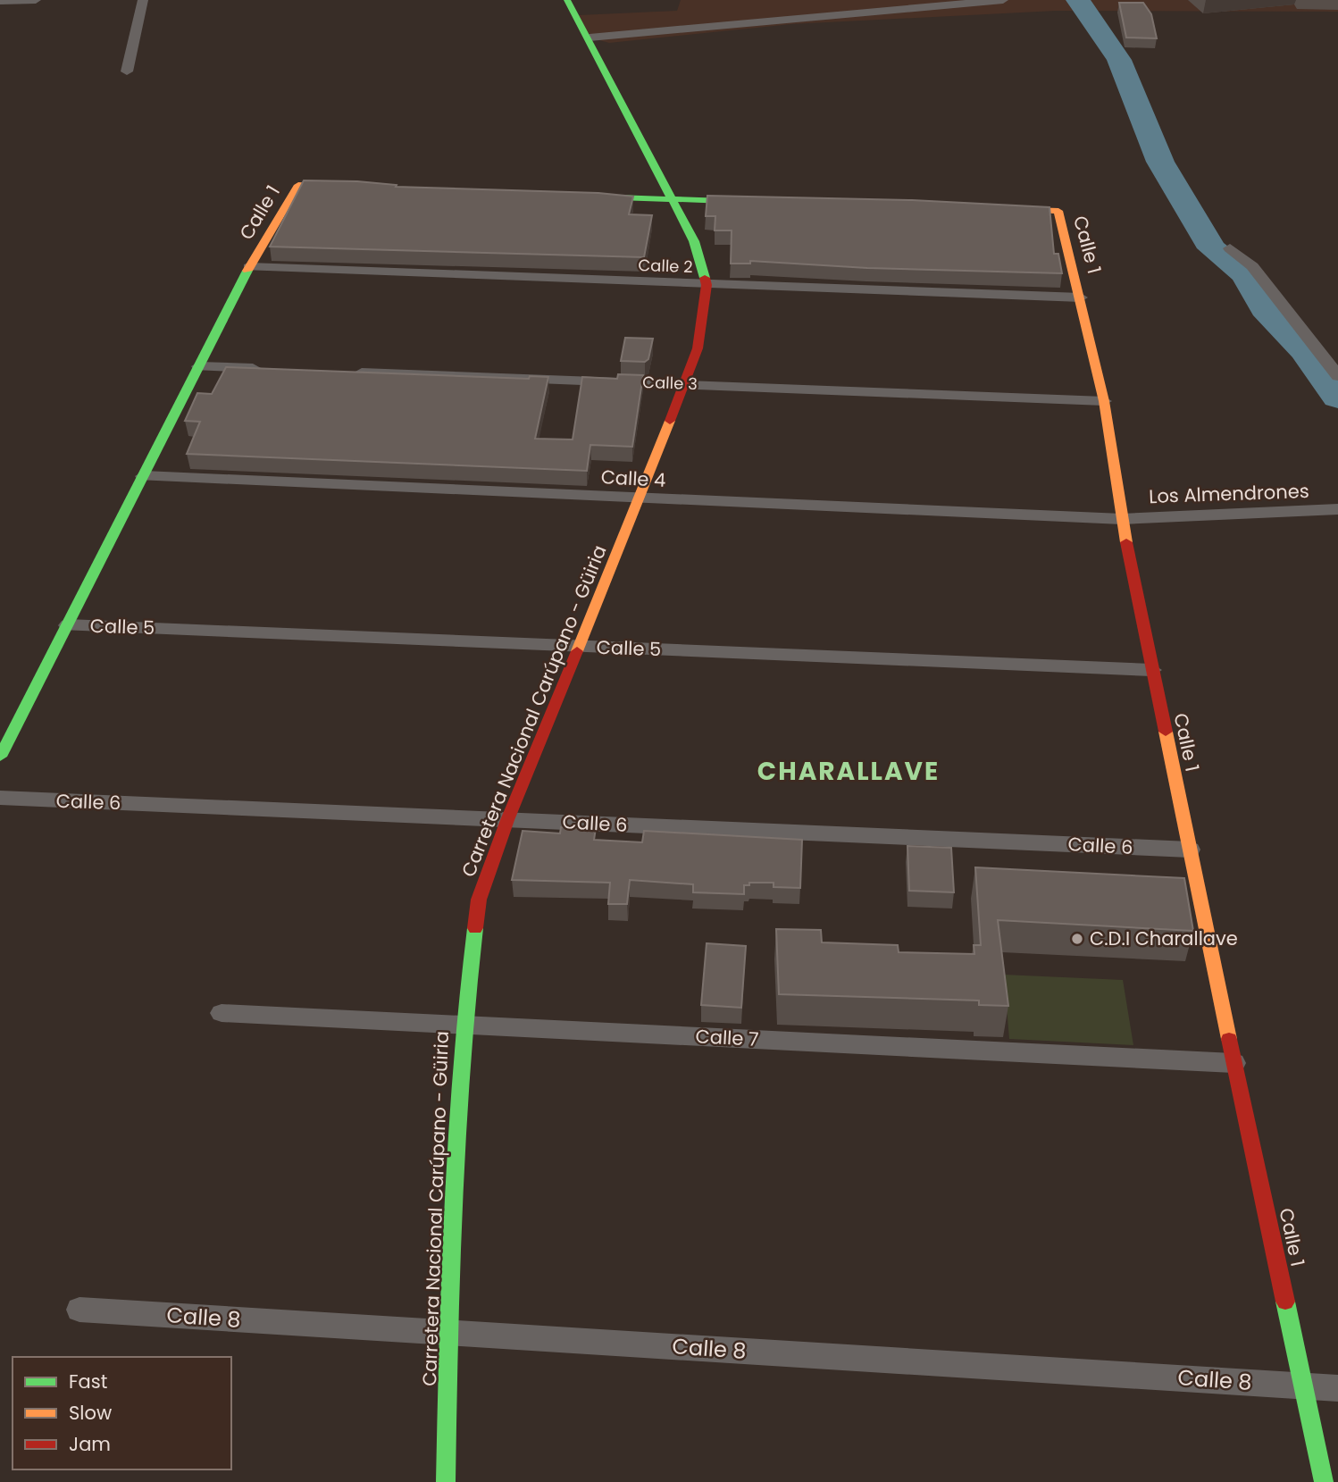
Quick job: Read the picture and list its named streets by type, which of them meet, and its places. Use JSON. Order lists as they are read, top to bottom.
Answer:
{
  "streets": {
    "main road": ["Calle 1", "Carretera Nacional Carúpano - Güiria"],
    "street": [
      "Calle 2",
      "Calle 3",
      "Calle 4",
      "Los Almendrones",
      "Calle 5",
      "Calle 6",
      "Calle 7",
      "Calle 8"
    ]
  },
  "crossings": [
    ["Calle 1", "Calle 2"],
    ["Calle 1", "Calle 3"],
    ["Calle 1", "Calle 4"],
    ["Calle 1", "Los Almendrones"],
    ["Calle 1", "Calle 5"],
    ["Calle 1", "Calle 6"],
    ["Calle 1", "Calle 7"],
    ["Calle 1", "Calle 8"],
    ["Calle 2", "Carretera Nacional Carúpano - Güiria"],
    ["Calle 3", "Carretera Nacional Carúpano - Güiria"],
    ["Calle 4", "Los Almendrones"],
    ["Calle 4", "Carretera Nacional Carúpano - Güiria"],
    ["Calle 5", "Carretera Nacional Carúpano - Güiria"],
    ["Carretera Nacional Carúpano - Güiria", "Calle 6"],
    ["Carretera Nacional Carúpano - Güiria", "Calle 7"],
    ["Carretera Nacional Carúpano - Güiria", "Calle 8"]
  ],
  "districts": ["CHARALLAVE"],
  "places": ["C.D.I Charallave"],
  "legend": ["Fast", "Slow", "Jam"]
}
